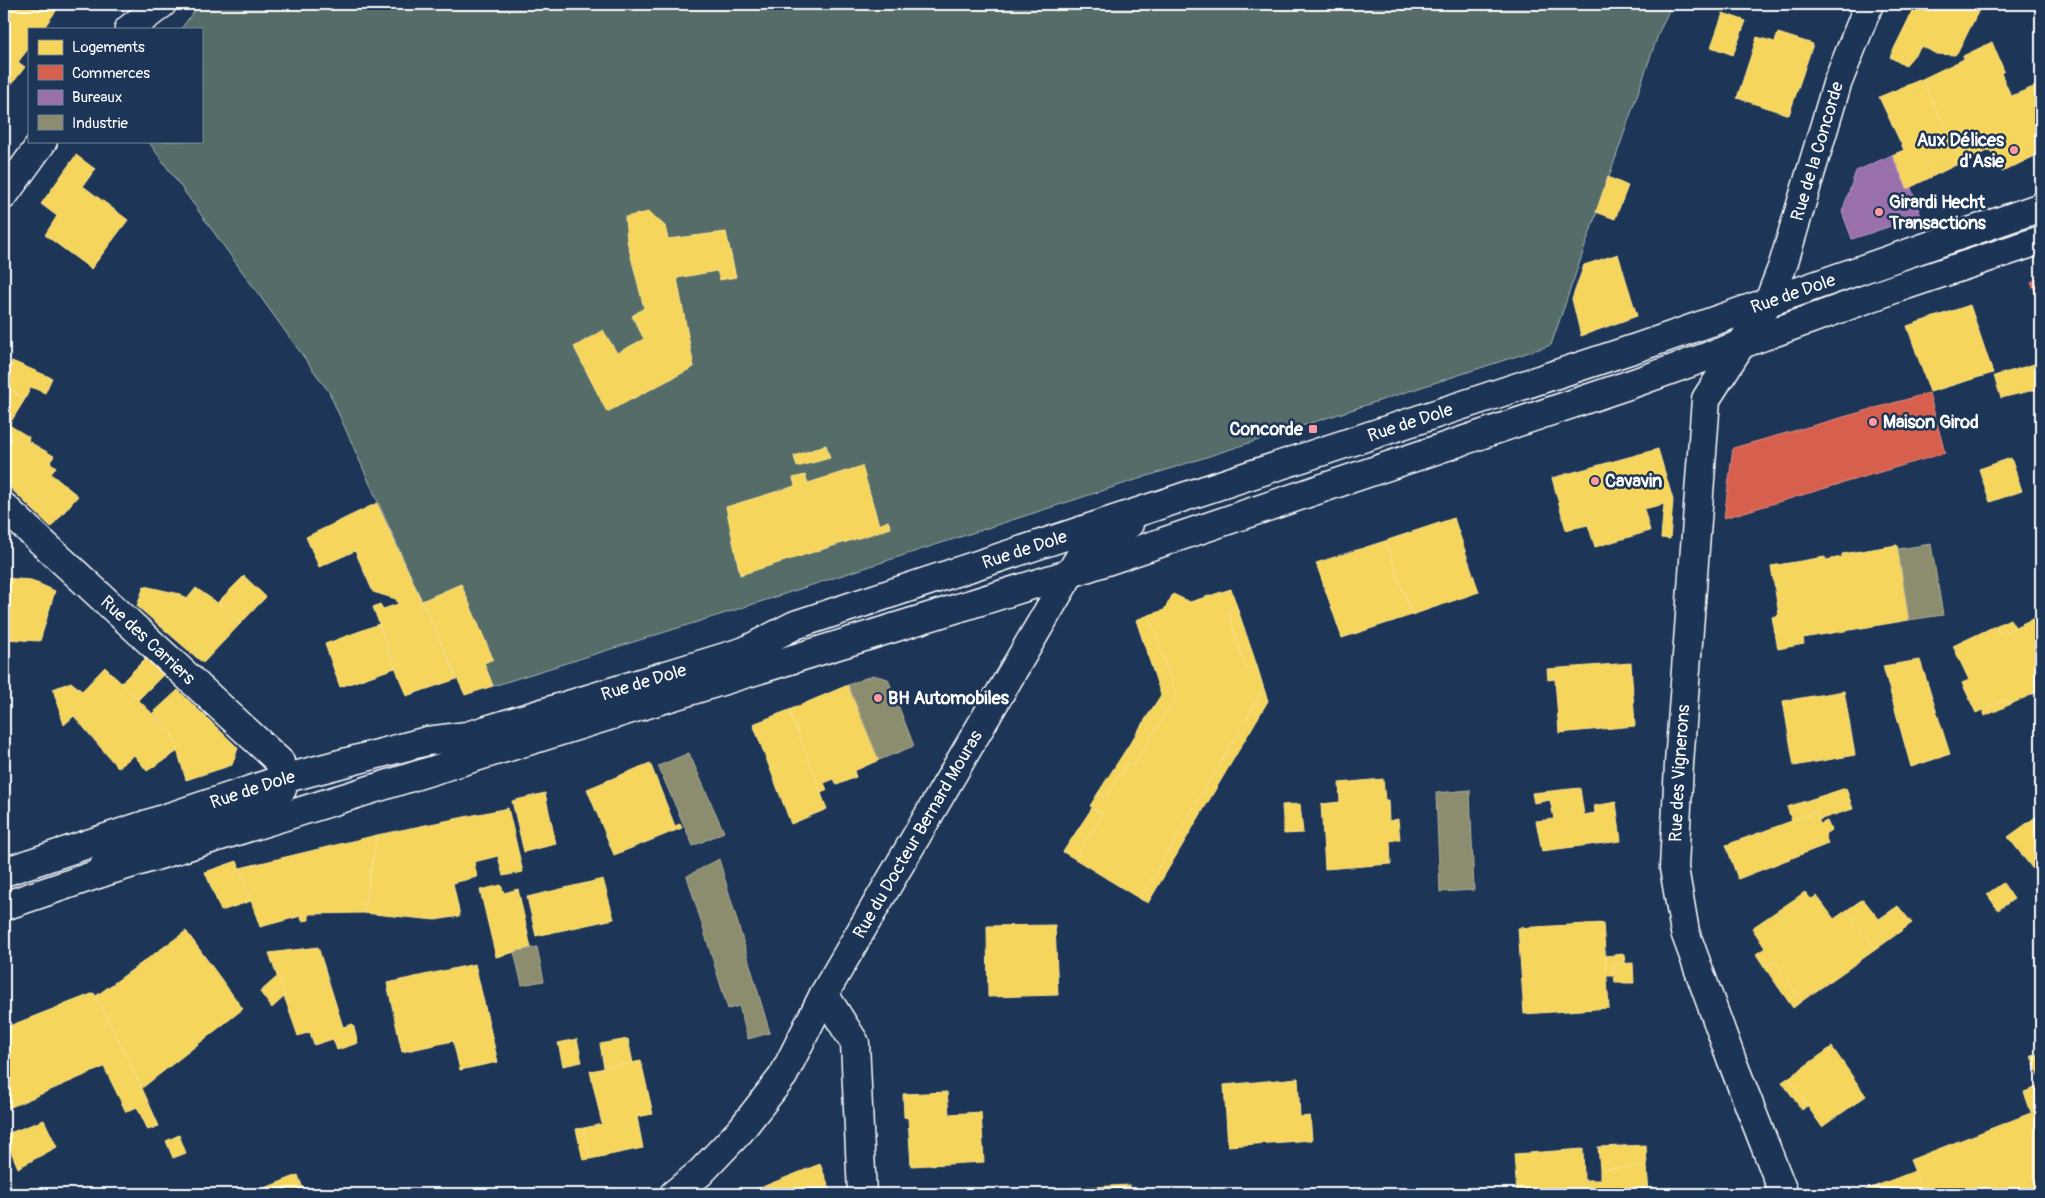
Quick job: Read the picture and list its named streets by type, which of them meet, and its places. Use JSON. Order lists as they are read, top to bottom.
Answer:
{
  "streets": {
    "main road": [
      "Rue de la Concorde",
      "Rue de Dole",
      "Rue des Carriers",
      "Rue des Vignerons",
      "Rue du Docteur Bernard Mouras"
    ]
  },
  "crossings": [
    ["Rue de la Concorde", "Rue de Dole"],
    ["Rue de la Concorde", "Rue des Vignerons"],
    ["Rue de Dole", "Rue des Carriers"],
    ["Rue de Dole", "Rue des Vignerons"],
    ["Rue de Dole", "Rue du Docteur Bernard Mouras"]
  ],
  "places": {
    "other": [
      "Aux Délices d'Asie",
      "Girardi Hecht Transactions",
      "Maison Girod",
      "Cavavin",
      "BH Automobiles"
    ],
    "transit": ["Concorde"]
  },
  "legend": [
    "Logements",
    "Commerces",
    "Bureaux",
    "Industrie"
  ]
}
